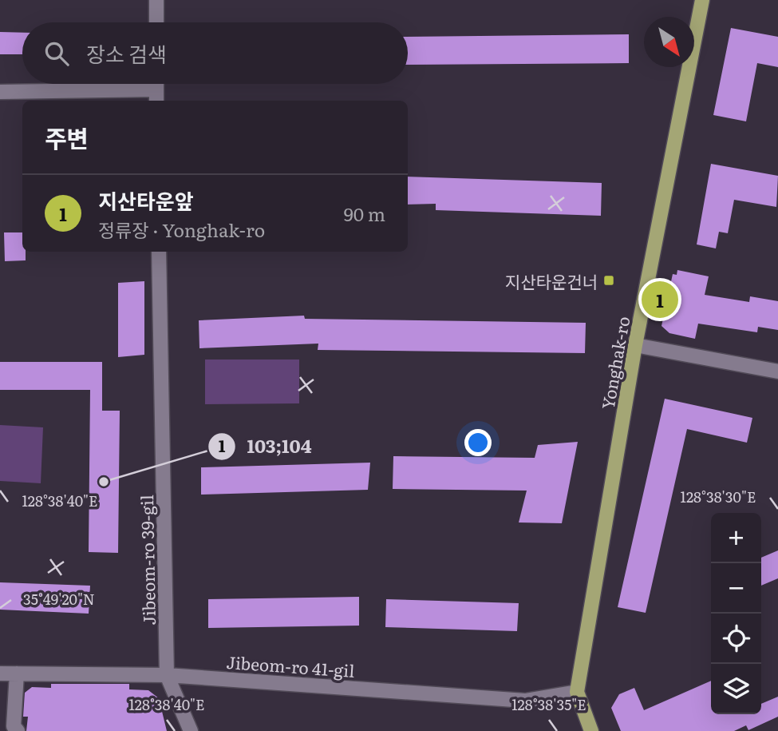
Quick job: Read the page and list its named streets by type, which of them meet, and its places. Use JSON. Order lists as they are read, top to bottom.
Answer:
{
  "streets": {
    "main road": ["Yonghak-ro"],
    "street": ["Jibeom-ro 39-gil", "Jibeom-ro 41-gil"]
  },
  "crossings": [
    ["Yonghak-ro", "Jibeom-ro 41-gil"],
    ["Jibeom-ro 39-gil", "Jibeom-ro 41-gil"]
  ],
  "places": {
    "transit": ["지산타운건너"],
    "other": ["103;104"]
  },
  "north": "bottom right",
  "page": {
    "search": "장소 검색",
    "heading": "주변",
    "list": [
      {
        "mark": "1",
        "name": "지산타운앞",
        "note": "정류장 · Yonghak-ro",
        "value": "90 m"
      }
    ],
    "pins": "1",
    "map_buttons": ["+", "−"]
  },
  "coordinates": [
    "128°38'30\"E",
    "128°38'40\"E",
    "35°49'20\"N",
    "128°38'35\"E"
  ]
}
